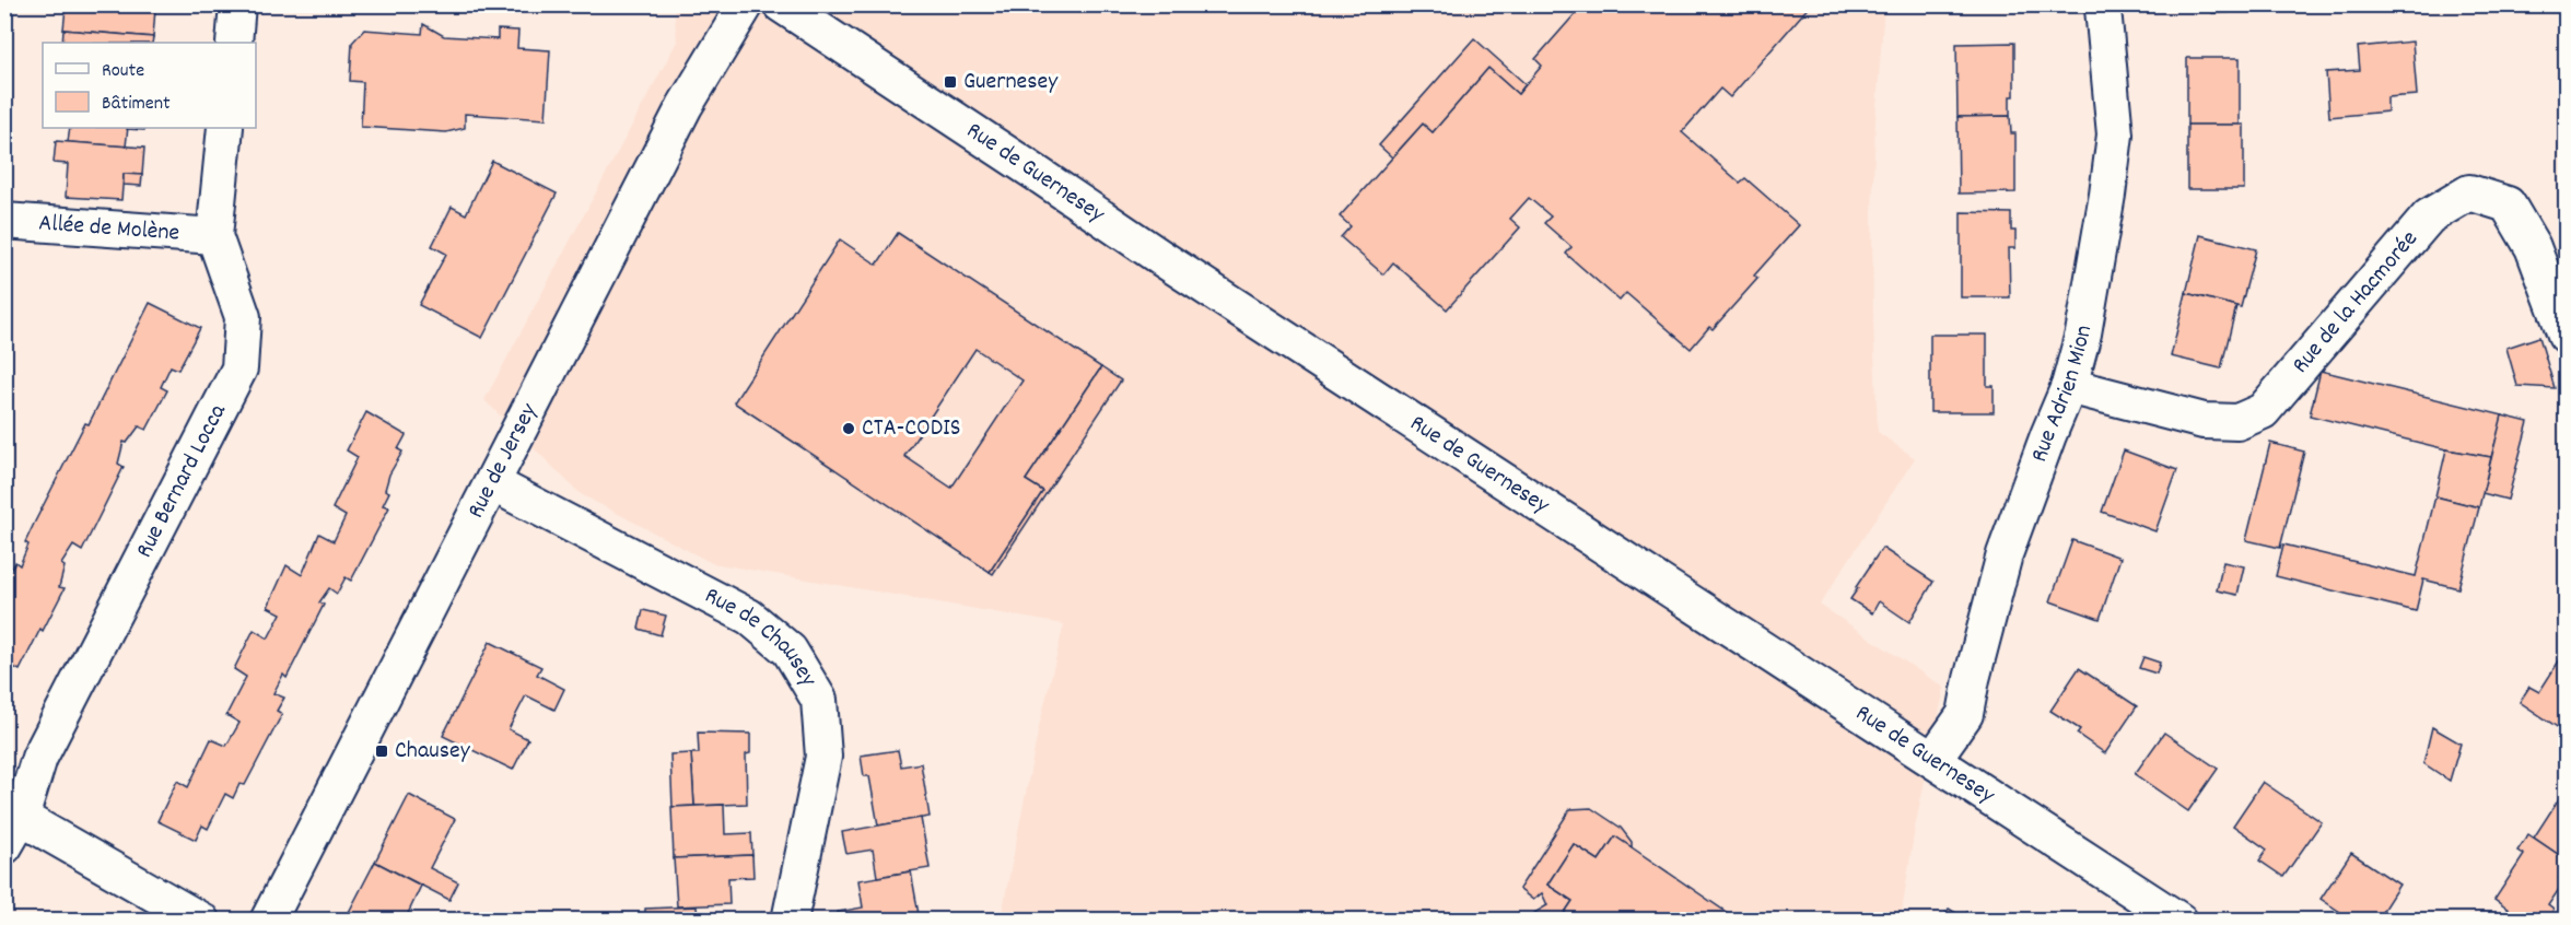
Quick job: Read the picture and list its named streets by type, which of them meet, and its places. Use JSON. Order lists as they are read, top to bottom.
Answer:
{
  "streets": {
    "street": [
      "Rue de Guernesey",
      "Allée de Molène",
      "Rue de la Hacmorée",
      "Rue Adrien Mion",
      "Rue de Jersey",
      "Rue Bernard Locca",
      "Rue de Chausey"
    ]
  },
  "crossings": [
    ["Rue de Guernesey", "Rue Adrien Mion"],
    ["Allée de Molène", "Rue Bernard Locca"],
    ["Rue de la Hacmorée", "Rue Adrien Mion"],
    ["Rue de Jersey", "Rue de Chausey"]
  ],
  "places": {
    "transit": ["Guernesey", "Chausey"],
    "other": ["CTA-CODIS"]
  },
  "legend": ["Route", "Bâtiment"]
}
